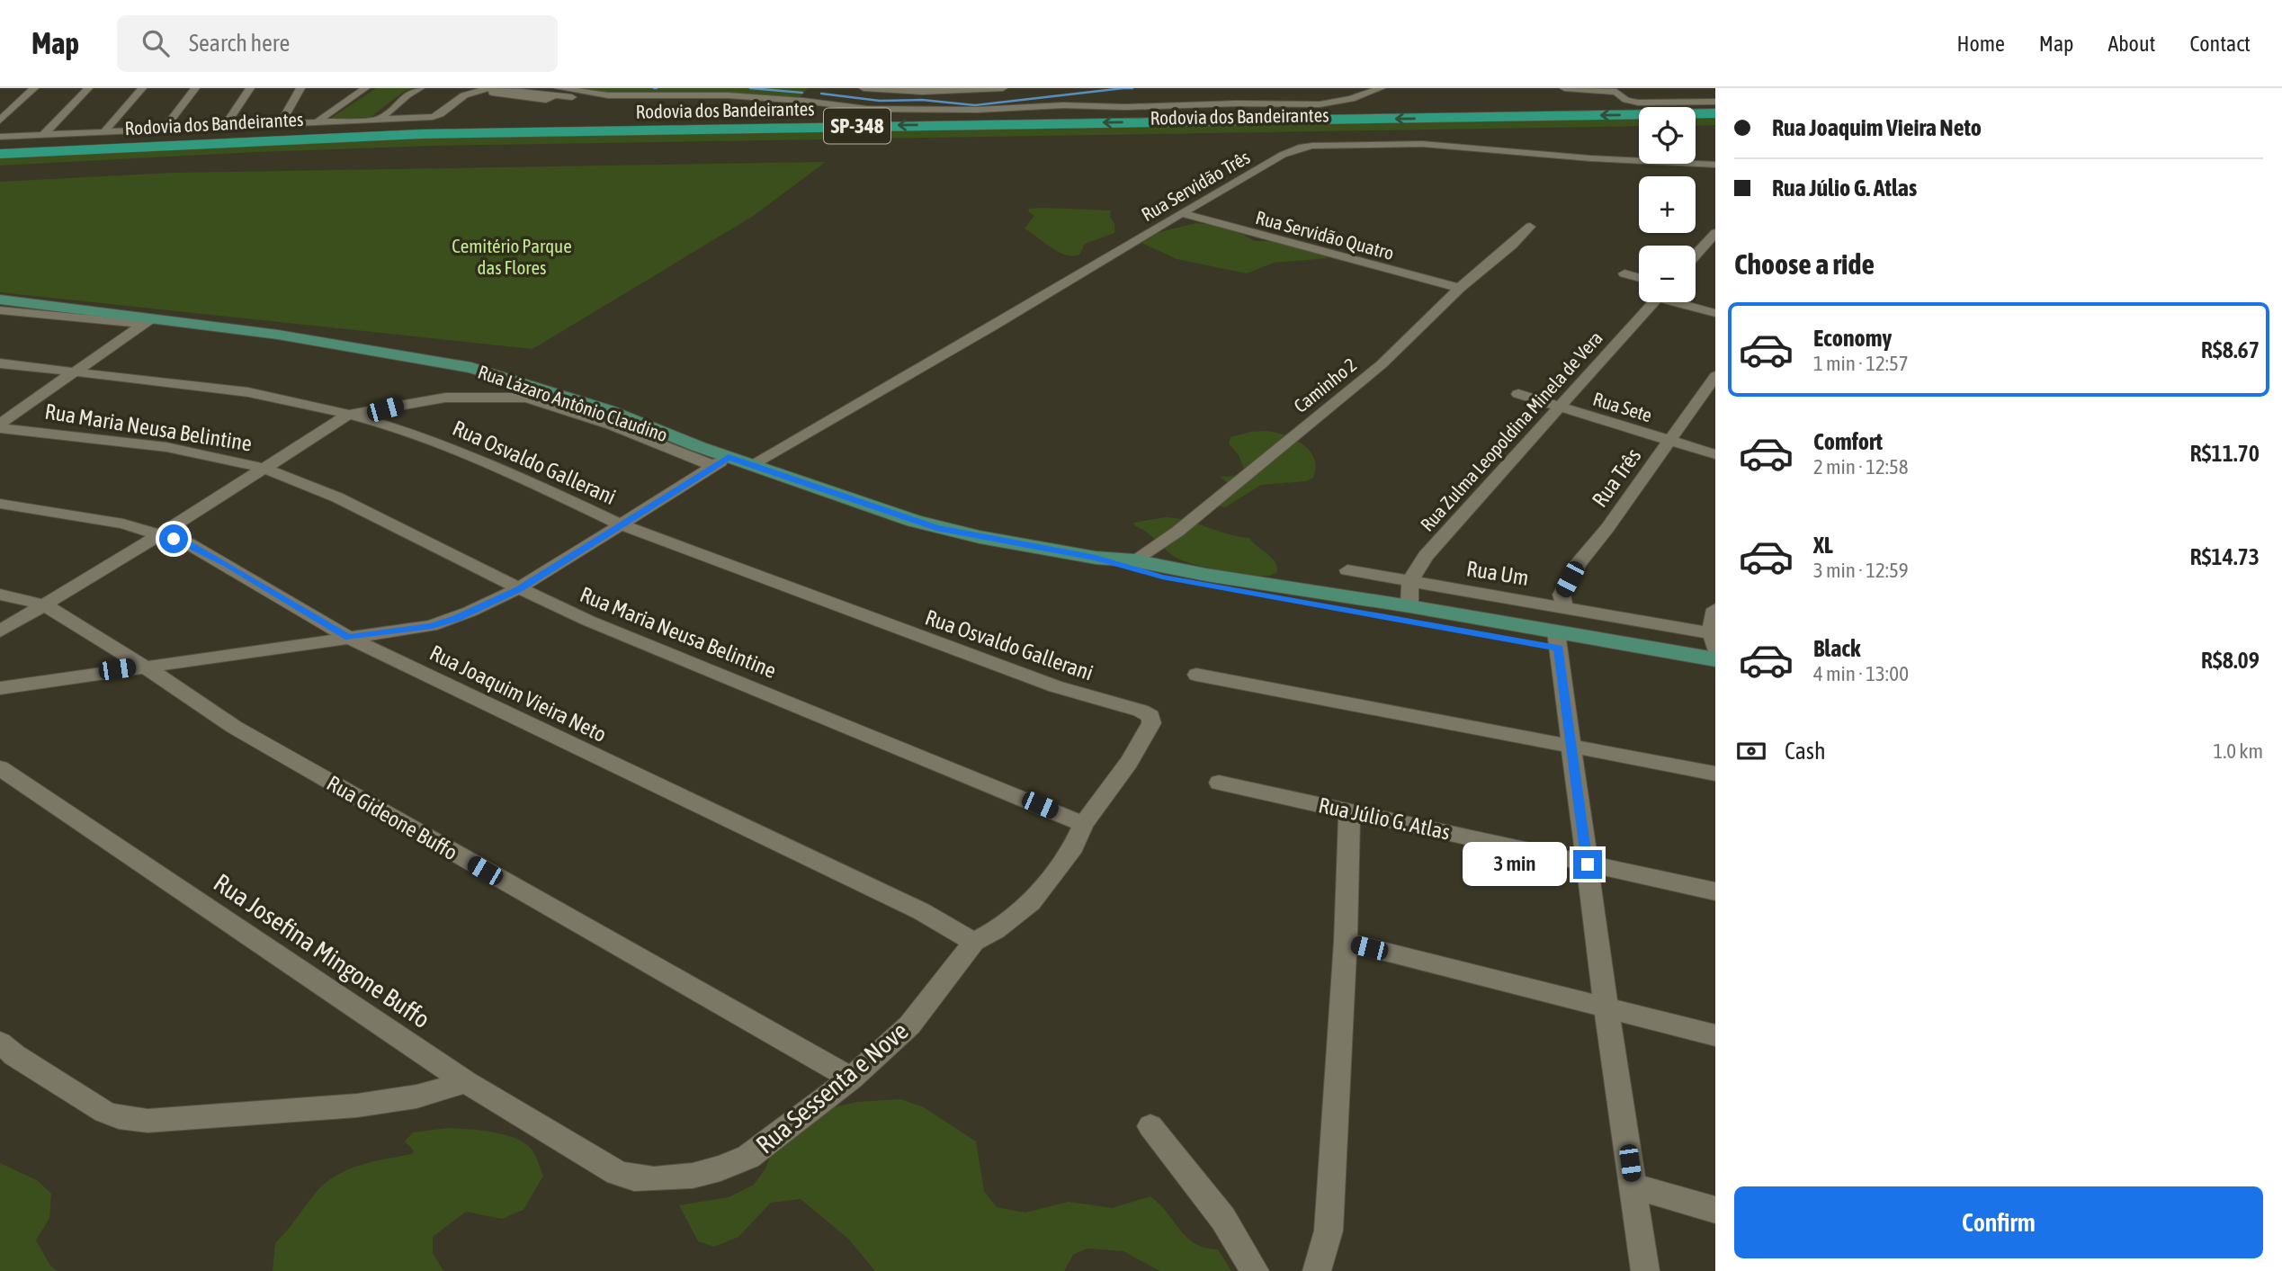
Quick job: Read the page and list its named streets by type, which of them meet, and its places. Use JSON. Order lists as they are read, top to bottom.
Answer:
{
  "streets": {
    "highway": ["Rodovia dos Bandeirantes", "SP-348"],
    "main road": ["Rua Lázaro Antônio Claudino"],
    "street": [
      "Rua Servidão Três",
      "Rua Servidão Quatro",
      "Caminho 2",
      "Rua Sete",
      "Rua Maria Neusa Belintine",
      "Rua Zulma Leopoldina Minela de Vera",
      "Rua Osvaldo Gallerani",
      "Rua Três",
      "Rua Um",
      "Rua Joaquim Vieira Neto",
      "Rua Gideone Buffo",
      "Rua Júlio G. Atlas",
      "Rua Josefina Mingone Buffo",
      "Rua Sessenta e Nove"
    ]
  },
  "crossings": [
    ["Rua Servidão Três", "Rua Servidão Quatro"],
    ["Rua Servidão Três", "Rua Lázaro Antônio Claudino"],
    ["Rua Servidão Quatro", "Caminho 2"],
    ["Caminho 2", "Rua Lázaro Antônio Claudino"],
    ["Rua Lázaro Antônio Claudino", "Rua Zulma Leopoldina Minela de Vera"],
    ["Rua Sete", "Rua Zulma Leopoldina Minela de Vera"],
    ["Rua Sete", "Rua Três"],
    ["Rua Maria Neusa Belintine", "Rua Sessenta e Nove"],
    ["Rua Zulma Leopoldina Minela de Vera", "Rua Um"],
    ["Rua Osvaldo Gallerani", "Rua Sessenta e Nove"],
    ["Rua Três", "Rua Um"],
    ["Rua Joaquim Vieira Neto", "Rua Sessenta e Nove"],
    ["Rua Gideone Buffo", "Rua Sessenta e Nove"],
    ["Rua Josefina Mingone Buffo", "Rua Sessenta e Nove"]
  ],
  "parks": ["Cemitério Parque das Flores"],
  "page": {
    "header": "Map",
    "search": "Search here",
    "nav": [
      "Home",
      "Map",
      "About",
      "Contact"
    ],
    "banner": ["Rua Joaquim Vieira Neto", "Rua Júlio G. Atlas"],
    "map_buttons": ["+", "−"],
    "heading": "Choose a ride",
    "list": [
      {
        "name": "Economy",
        "note": "1 min · 12:57",
        "value": "R$8.67"
      },
      {
        "name": "Comfort",
        "note": "2 min · 12:58",
        "value": "R$11.70"
      },
      {
        "name": "XL",
        "note": "3 min · 12:59",
        "value": "R$14.73"
      },
      {
        "name": "Black",
        "note": "4 min · 13:00",
        "value": "R$8.09"
      }
    ],
    "pay": ["Cash", "1.0 km"],
    "bubble": "3 min",
    "buttons": "Confirm"
  }
}
